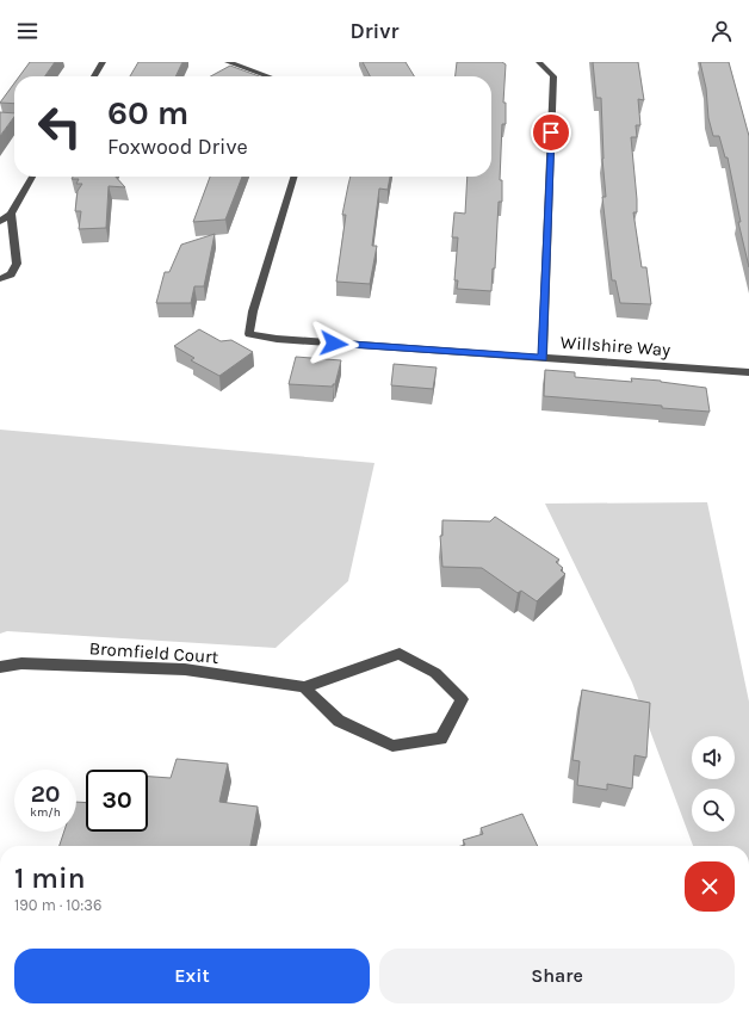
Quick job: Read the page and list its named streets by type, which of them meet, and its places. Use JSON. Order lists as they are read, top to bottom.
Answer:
{
  "streets": {
    "street": ["Willshire Way", "Bromfield Court"]
  },
  "page": {
    "header": "Drivr",
    "turn": ["60 m", "Foxwood Drive"],
    "speed": "20 km/h",
    "limit": "30",
    "heading": ["1 min", "190 m · 10:36"],
    "buttons": ["Exit", "Share"]
  }
}
